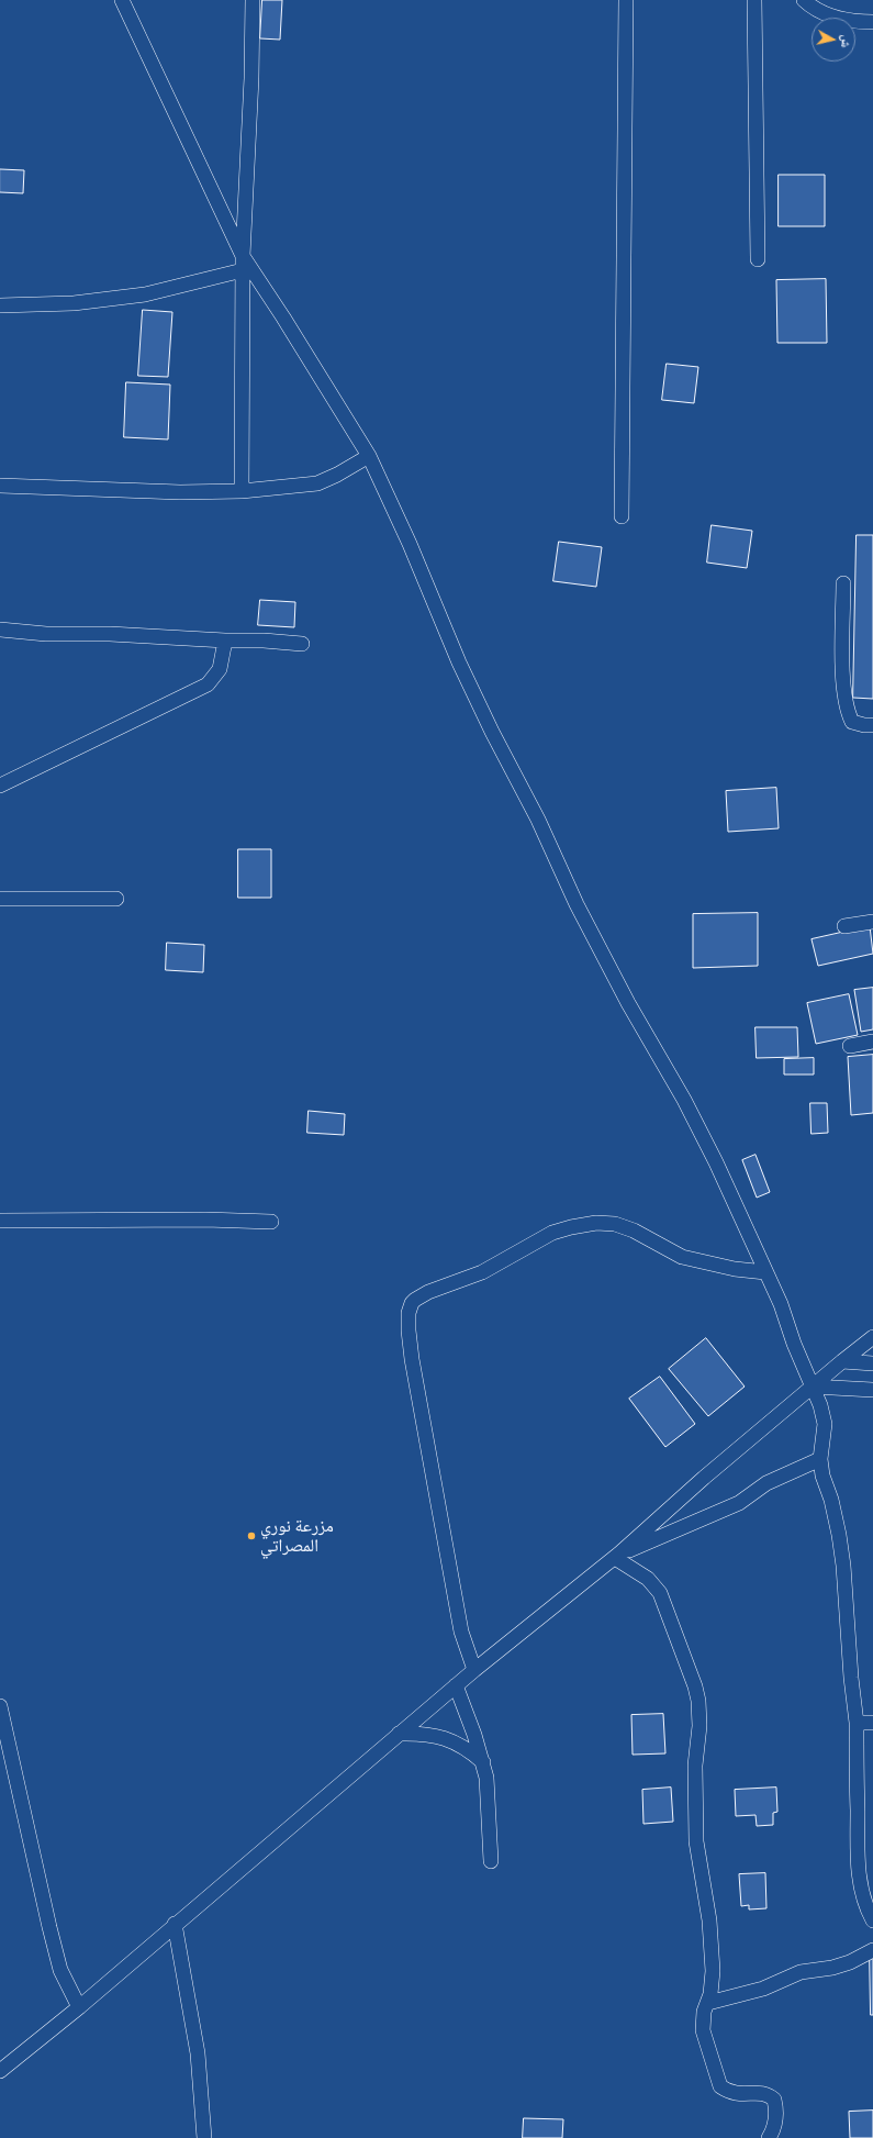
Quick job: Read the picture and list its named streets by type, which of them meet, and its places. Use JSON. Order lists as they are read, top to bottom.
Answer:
{
  "places": ["مزرعة نوري المصراتي"],
  "north": "right"
}
